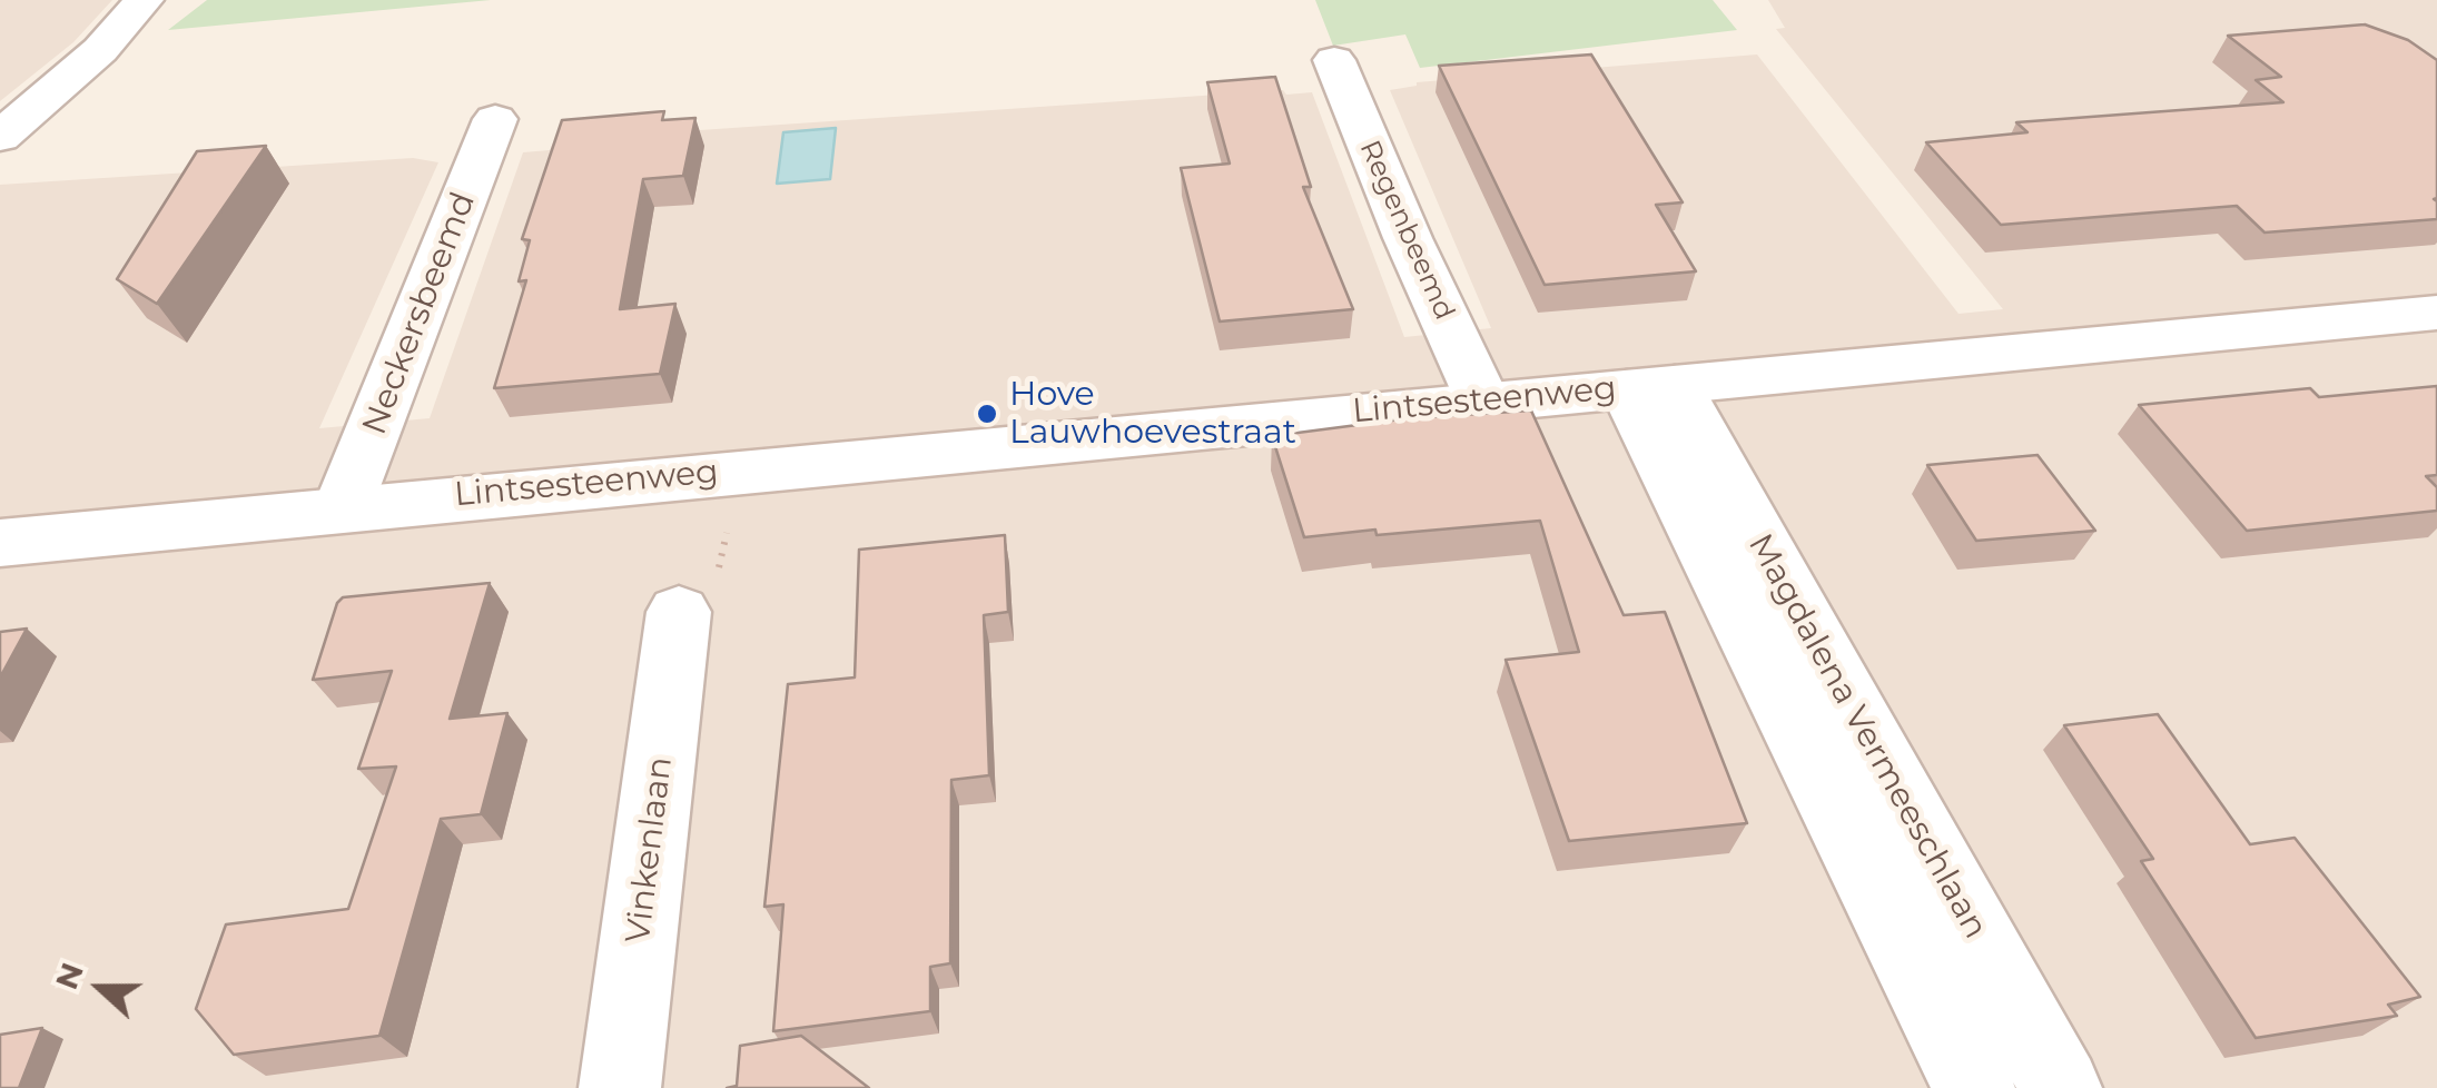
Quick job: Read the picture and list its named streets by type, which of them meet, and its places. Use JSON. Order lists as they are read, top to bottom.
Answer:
{
  "streets": {
    "street": [
      "Regenbeemd",
      "Neckersbeemd",
      "Lintsesteenweg",
      "Magdalena Vermeeschlaan",
      "Vinkenlaan"
    ]
  },
  "crossings": [
    ["Regenbeemd", "Lintsesteenweg"],
    ["Neckersbeemd", "Lintsesteenweg"],
    ["Lintsesteenweg", "Magdalena Vermeeschlaan"]
  ],
  "places": ["Hove Lauwhoevestraat"],
  "north": "left"
}
